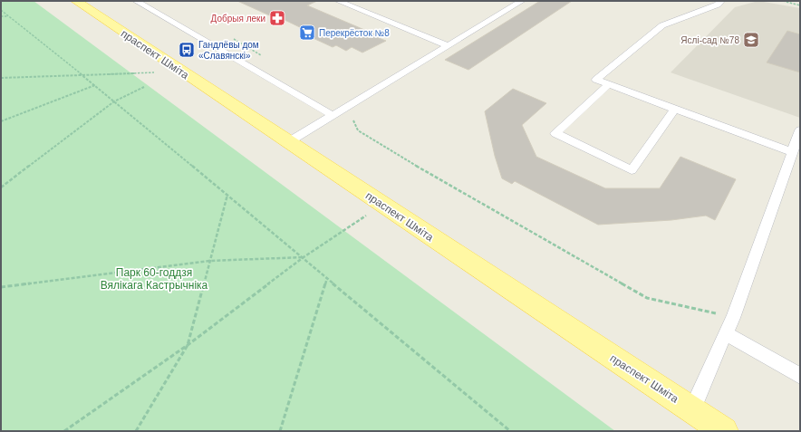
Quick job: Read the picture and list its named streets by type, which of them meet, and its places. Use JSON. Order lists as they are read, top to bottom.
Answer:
{
  "streets": {
    "main road": ["праспект Шміта"]
  },
  "parks": ["Парк 60-годдзя Вялікага Кастрычніка"],
  "places": {
    "pharmacy": ["Добрыя леки"],
    "supermarket": ["Перекрёсток №8"],
    "school or university": ["Яслі-сад №78"],
    "bus stop": ["Гандлёвы дом «Славянскі»"]
  }
}
